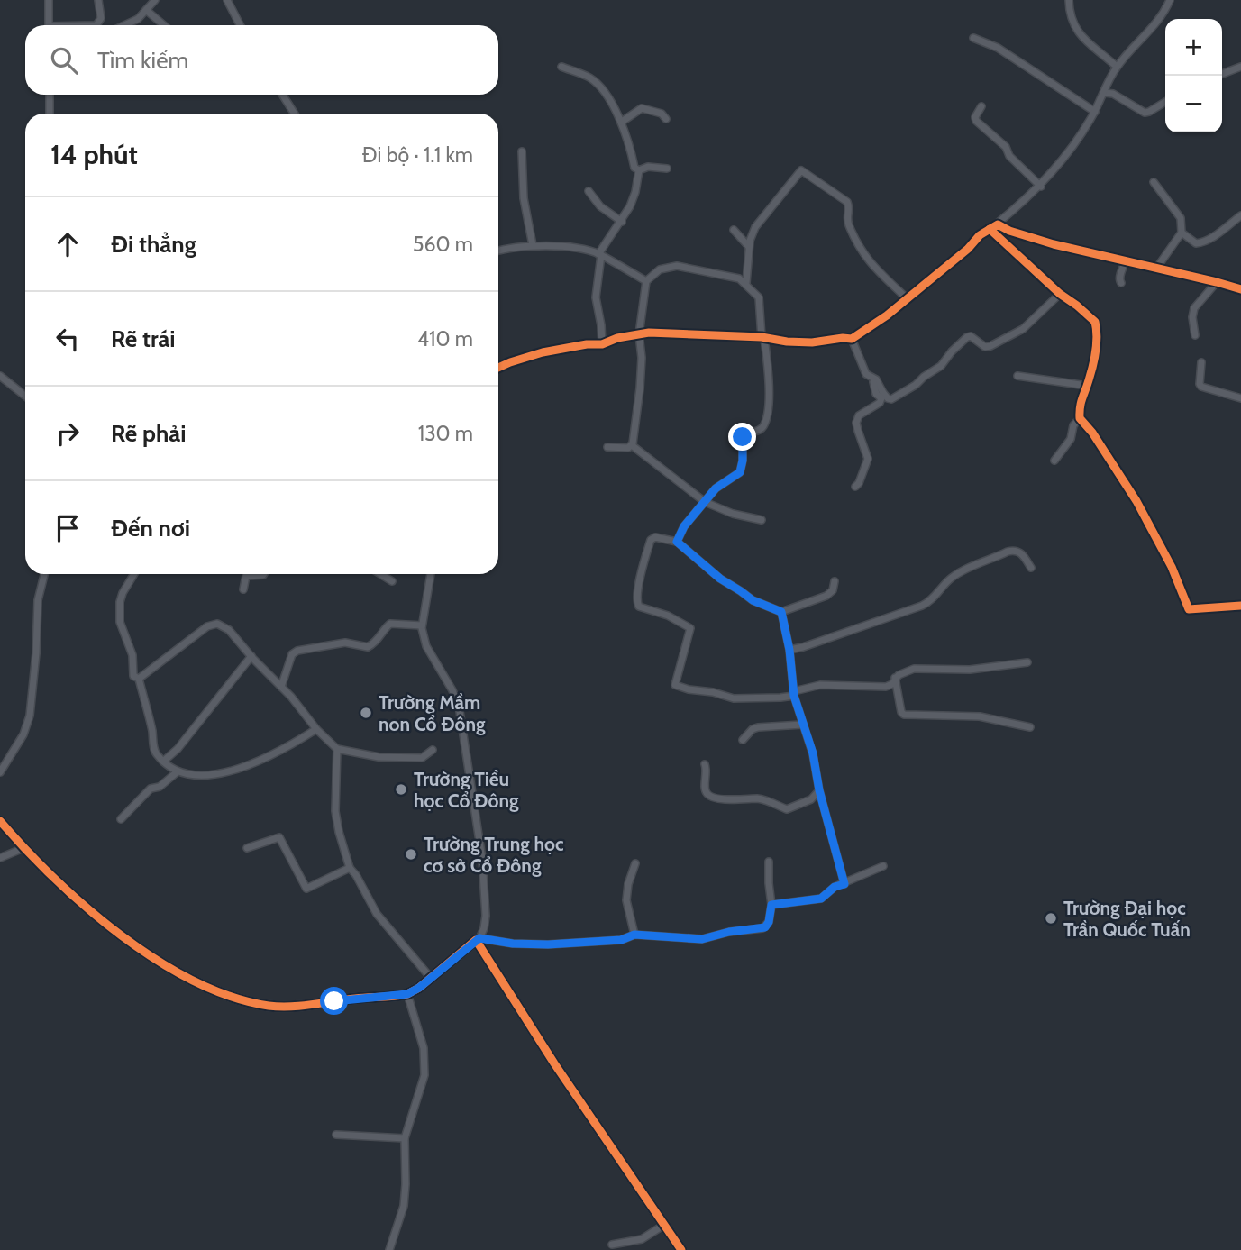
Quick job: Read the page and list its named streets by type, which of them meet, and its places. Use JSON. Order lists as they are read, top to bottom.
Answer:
{
  "places": [
    "Trường Mầm non Cổ Đông",
    "Trường Tiểu học Cổ Đông",
    "Trường Trung học cơ sở Cổ Đông",
    "Trường Đại học Trần Quốc Tuấn"
  ],
  "page": {
    "map_buttons": ["+", "−"],
    "search": "Tìm kiếm",
    "heading": ["14 phút", "Đi bộ · 1.1 km"],
    "list": [
      ["Đi thẳng", "560 m"],
      ["Rẽ trái", "410 m"],
      ["Rẽ phải", "130 m"],
      "Đến nơi"
    ]
  }
}
